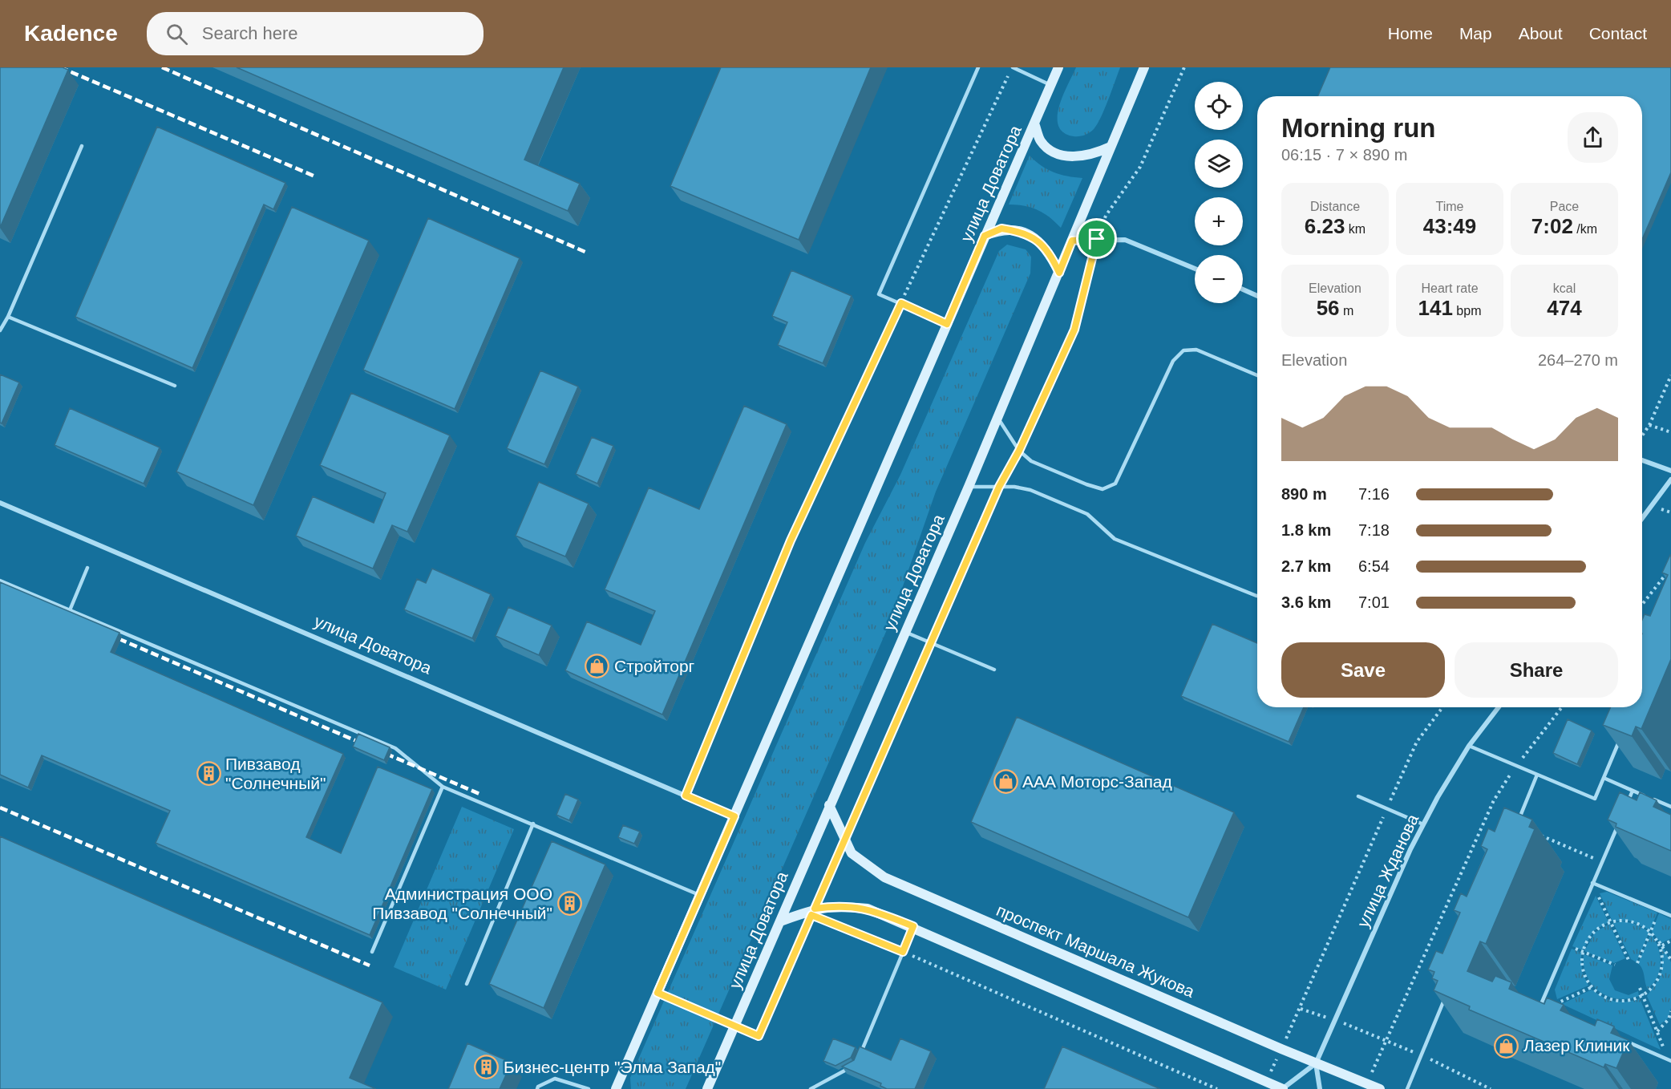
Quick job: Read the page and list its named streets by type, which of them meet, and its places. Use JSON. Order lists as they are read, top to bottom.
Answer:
{
  "streets": {
    "street": ["улица Доватора", "улица Жданова", "проспект Маршала Жукова"]
  },
  "crossings": [
    ["улица Доватора", "проспект Маршала Жукова"],
    ["улица Жданова", "проспект Маршала Жукова"]
  ],
  "places": {
    "shop": ["Стройторг", "ААА Моторс-Запад", "Лазер Клиник"],
    "building": ["Пивзавод \"Солнечный\"", "Администрация ООО Пивзавод \"Солнечный\"", "Бизнес-центр \"Элма Запад\""]
  },
  "page": {
    "header": "Kadence",
    "search": "Search here",
    "nav": [
      "Home",
      "Map",
      "About",
      "Contact"
    ],
    "map_buttons": ["+", "−"],
    "heading": ["Morning run", "06:15 · 7 × 890 m"],
    "stats": [
      ["Distance", "6.23 km"],
      ["Time", "43:49"],
      ["Pace", "7:02 /km"],
      ["Elevation", "56 m"],
      ["Heart rate", "141 bpm"],
      ["kcal", "474"]
    ],
    "chart": ["Elevation", "264–270 m"],
    "list": [
      {
        "name": "890 m",
        "note": "7:16"
      },
      {
        "name": "1.8 km",
        "note": "7:18"
      },
      {
        "name": "2.7 km",
        "note": "6:54"
      },
      {
        "name": "3.6 km",
        "note": "7:01"
      }
    ],
    "buttons": ["Save", "Share"]
  }
}
